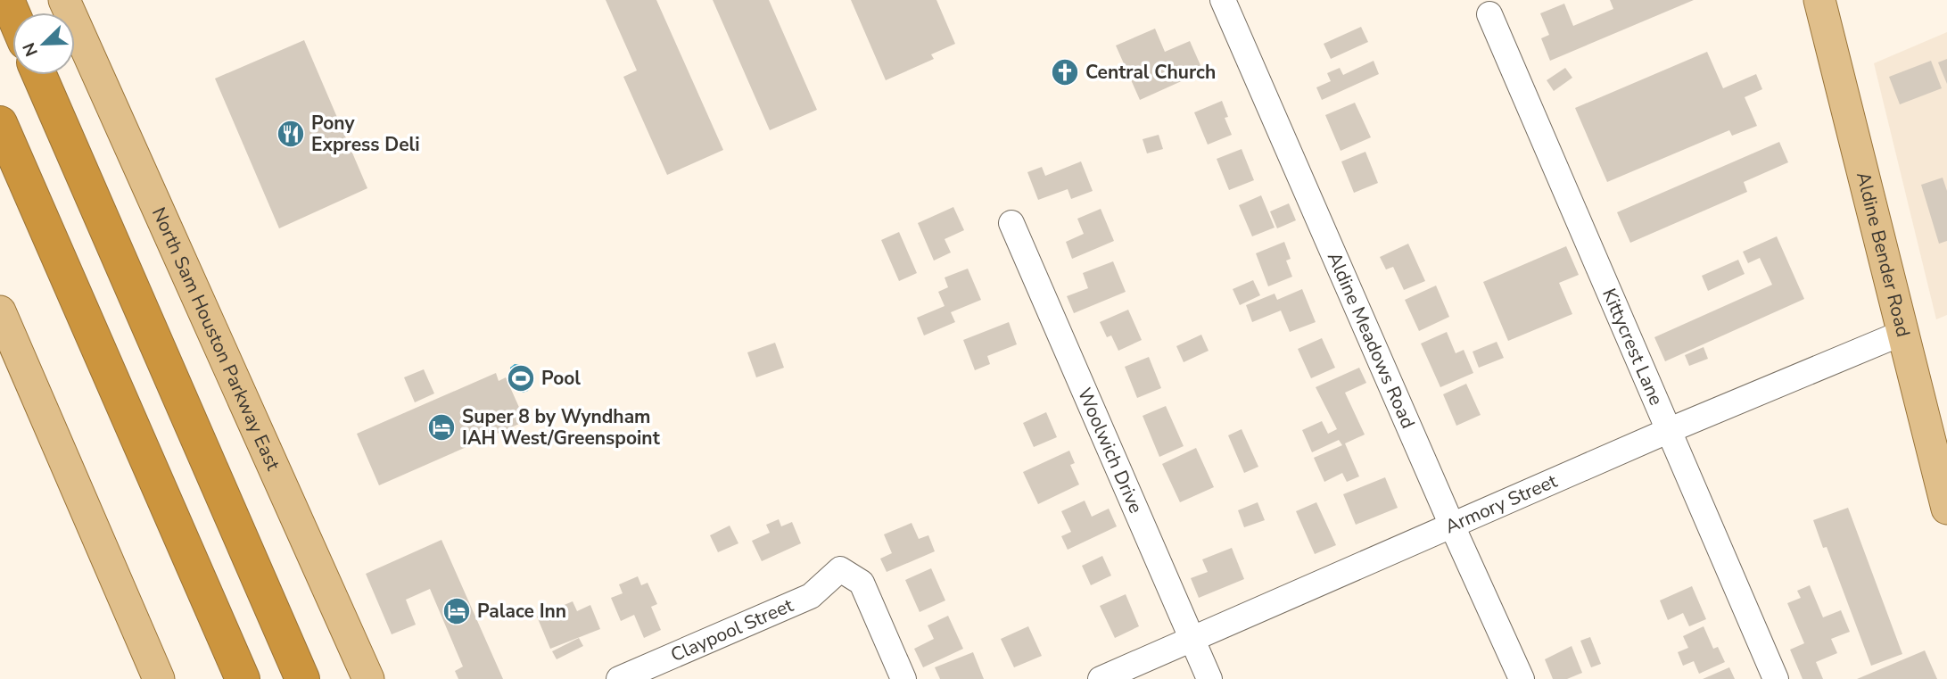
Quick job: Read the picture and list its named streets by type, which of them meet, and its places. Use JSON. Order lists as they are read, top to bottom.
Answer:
{
  "streets": {
    "main road": ["Aldine Bender Road", "North Sam Houston Parkway East"],
    "street": [
      "Aldine Meadows Road",
      "Kittycrest Lane",
      "Woolwich Drive",
      "Armory Street",
      "Claypool Street"
    ]
  },
  "crossings": [
    ["Aldine Bender Road", "Armory Street"],
    ["Aldine Meadows Road", "Armory Street"],
    ["Kittycrest Lane", "Armory Street"],
    ["Woolwich Drive", "Armory Street"]
  ],
  "places": {
    "church": ["Central Church"],
    "restaurant": ["Pony Express Deli"],
    "sports": ["Pool"],
    "hotel": ["Super 8 by Wyndham IAH West/Greenspoint", "Palace Inn"]
  },
  "north": "bottom left"
}
